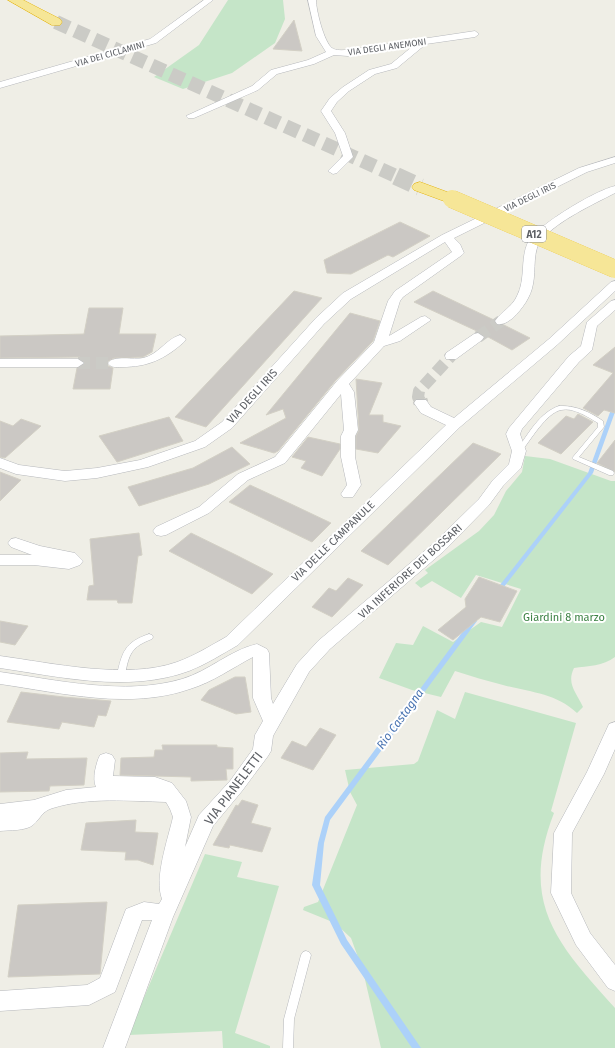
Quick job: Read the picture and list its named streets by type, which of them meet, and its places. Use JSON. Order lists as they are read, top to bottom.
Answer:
{
  "streets": {
    "highway": ["A12"],
    "street": [
      "VIA DEGLI ANEMONI",
      "VIA DEI CICLAMINI",
      "VIA DEGLI IRIS",
      "VIA DELLE CAMPANULE",
      "VIA INFERIORE DEI BOSSARI",
      "VIA PIANELETTI"
    ]
  },
  "crossings": [
    ["VIA INFERIORE DEI BOSSARI", "VIA PIANELETTI"]
  ],
  "water": ["Rio Castagna"],
  "parks": ["Giardini 8 marzo"]
}
